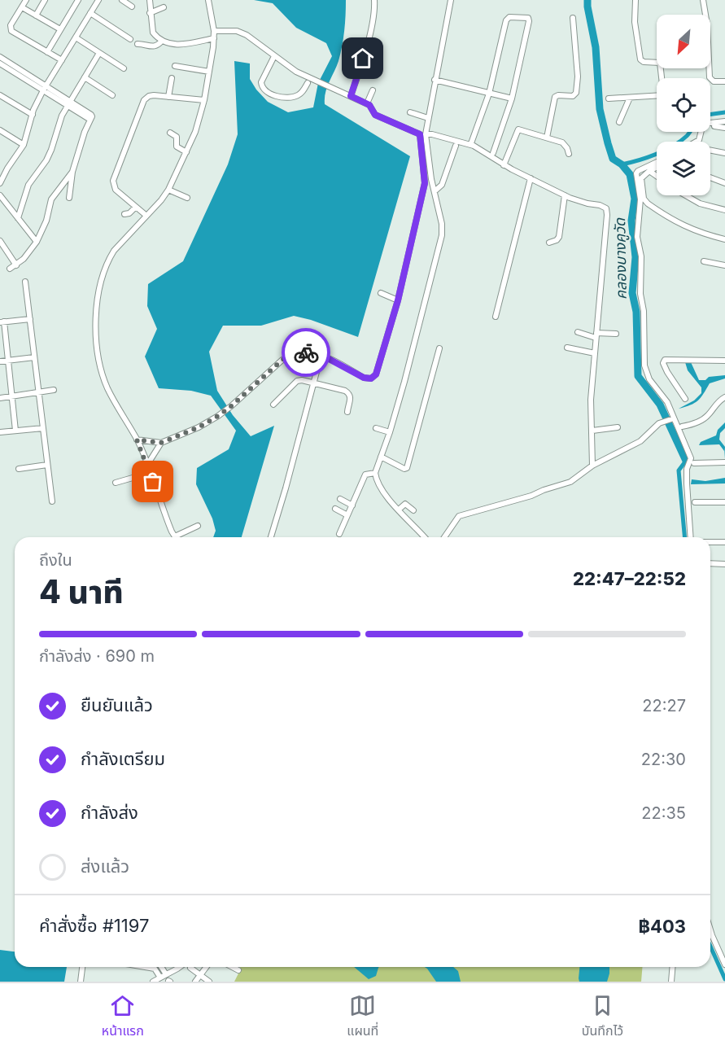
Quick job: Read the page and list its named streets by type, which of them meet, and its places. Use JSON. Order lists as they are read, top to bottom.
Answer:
{
  "water": ["คลองบางคูวัด"],
  "north": "bottom left",
  "page": {
    "heading": ["4 นาที", "ถึงใน", "22:47–22:52"],
    "panel": ["คำสั่งซื้อ #1197", "฿403"],
    "bar": "กำลังส่ง · 690 m",
    "list": [
      ["ยืนยันแล้ว", "22:27"],
      ["กำลังเตรียม", "22:30"],
      ["กำลังส่ง", "22:35"],
      "ส่งแล้ว"
    ],
    "tabs": ["หน้าแรก", "แผนที่", "บันทึกไว้"]
  }
}
